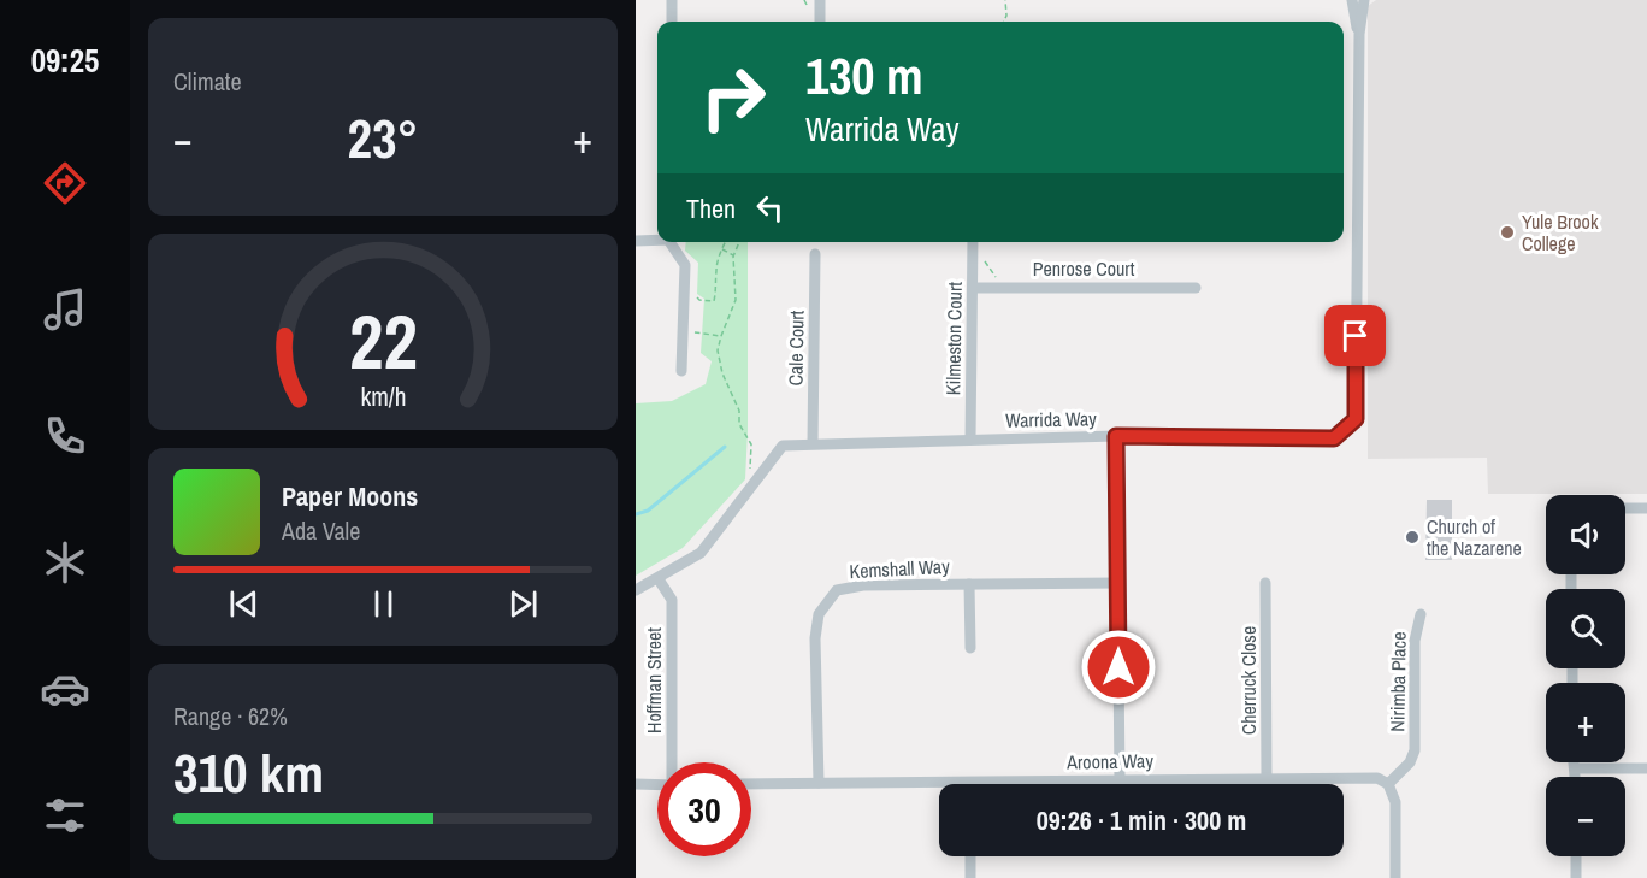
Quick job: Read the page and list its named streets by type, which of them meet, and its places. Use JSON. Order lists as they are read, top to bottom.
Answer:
{
  "streets": {
    "street": [
      "Penrose Court",
      "Kilmeston Court",
      "Cale Court",
      "Warrida Way",
      "Kemshall Way",
      "Hoffman Street",
      "Cherruck Close",
      "Nirimba Place",
      "Aroona Way"
    ]
  },
  "crossings": [
    ["Penrose Court", "Kilmeston Court"],
    ["Kilmeston Court", "Warrida Way"],
    ["Cale Court", "Warrida Way"],
    ["Warrida Way", "Hoffman Street"],
    ["Kemshall Way", "Aroona Way"],
    ["Cherruck Close", "Aroona Way"],
    ["Nirimba Place", "Aroona Way"]
  ],
  "places": ["Yule Brook College", "Church of the Nazarene"],
  "page": {
    "tabs": "09:25",
    "tile": [
      "Climate",
      ["Range · 62%", "310 km"]
    ],
    "turn": ["130 m", "Warrida Way"],
    "heat": ["−", "23°", "+"],
    "then": "Then",
    "song": ["Paper Moons", "Ada Vale"],
    "map_buttons": ["+", "−"],
    "limit": "30",
    "trip": "09:26 · 1 min · 300 m",
    "gauge": ["22", "km/h"]
  }
}
